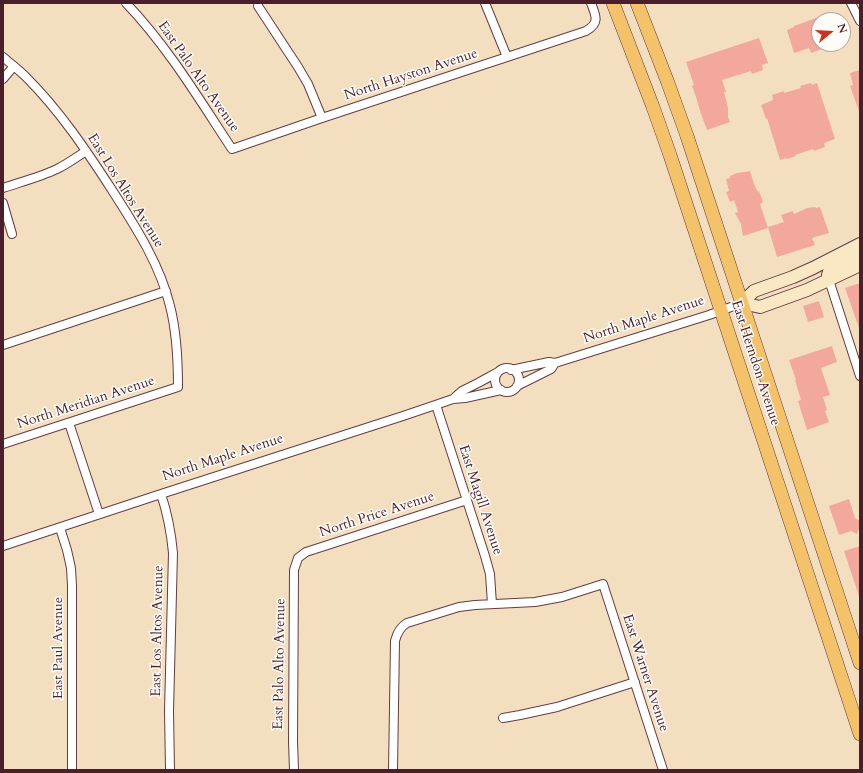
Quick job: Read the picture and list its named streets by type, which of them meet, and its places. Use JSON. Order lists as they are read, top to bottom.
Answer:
{
  "streets": {
    "main road": ["East Herndon Avenue"],
    "street": [
      "North Hayston Avenue",
      "East Palo Alto Avenue",
      "East Los Altos Avenue",
      "North Maple Avenue",
      "North Meridian Avenue",
      "East Magill Avenue",
      "North Price Avenue",
      "East Paul Avenue",
      "East Warner Avenue"
    ]
  },
  "crossings": [
    ["North Hayston Avenue", "East Palo Alto Avenue"],
    ["East Palo Alto Avenue", "North Price Avenue"],
    ["East Los Altos Avenue", "North Maple Avenue"],
    ["East Los Altos Avenue", "North Meridian Avenue"],
    ["North Maple Avenue", "East Herndon Avenue"],
    ["North Maple Avenue", "East Magill Avenue"],
    ["North Maple Avenue", "East Paul Avenue"],
    ["East Magill Avenue", "North Price Avenue"],
    ["East Magill Avenue", "East Warner Avenue"]
  ],
  "north": "right"
}
